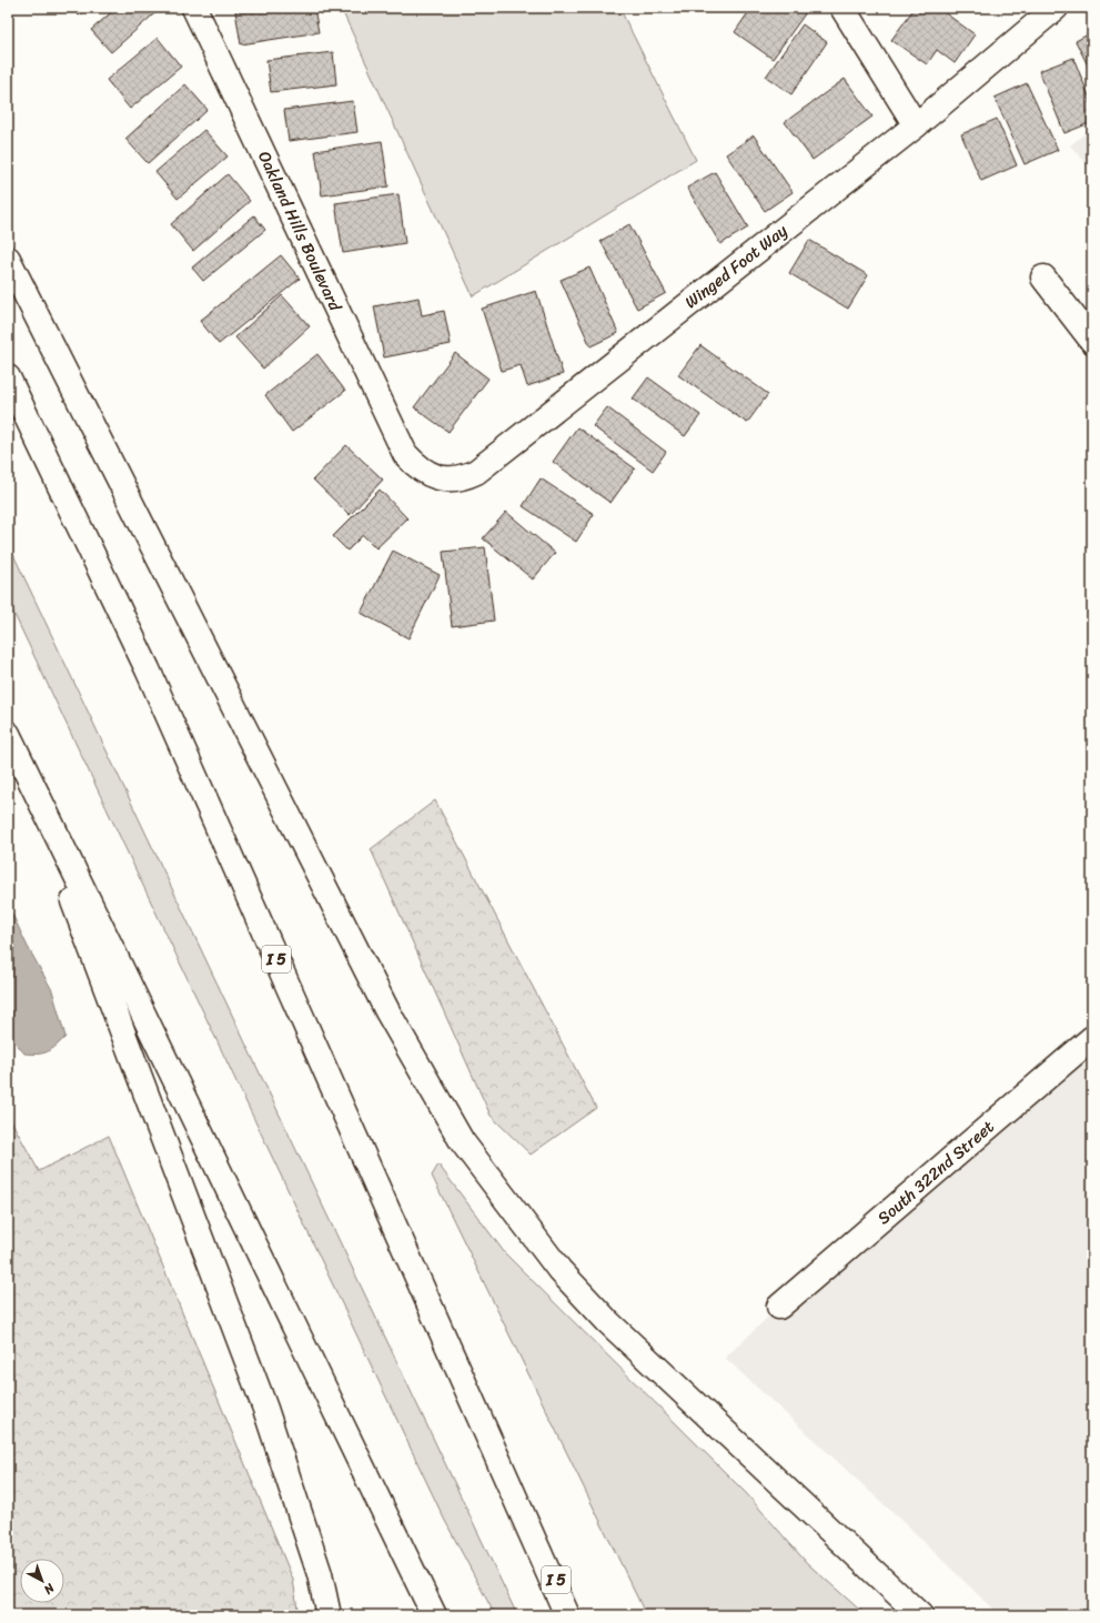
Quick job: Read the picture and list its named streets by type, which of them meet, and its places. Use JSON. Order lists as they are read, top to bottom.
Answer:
{
  "streets": {
    "main road": [
      "Oakland Hills Boulevard",
      "Winged Foot Way",
      "I 5",
      "South 322nd Street"
    ]
  },
  "crossings": [
    ["Oakland Hills Boulevard", "Winged Foot Way"]
  ],
  "north": "bottom right"
}
